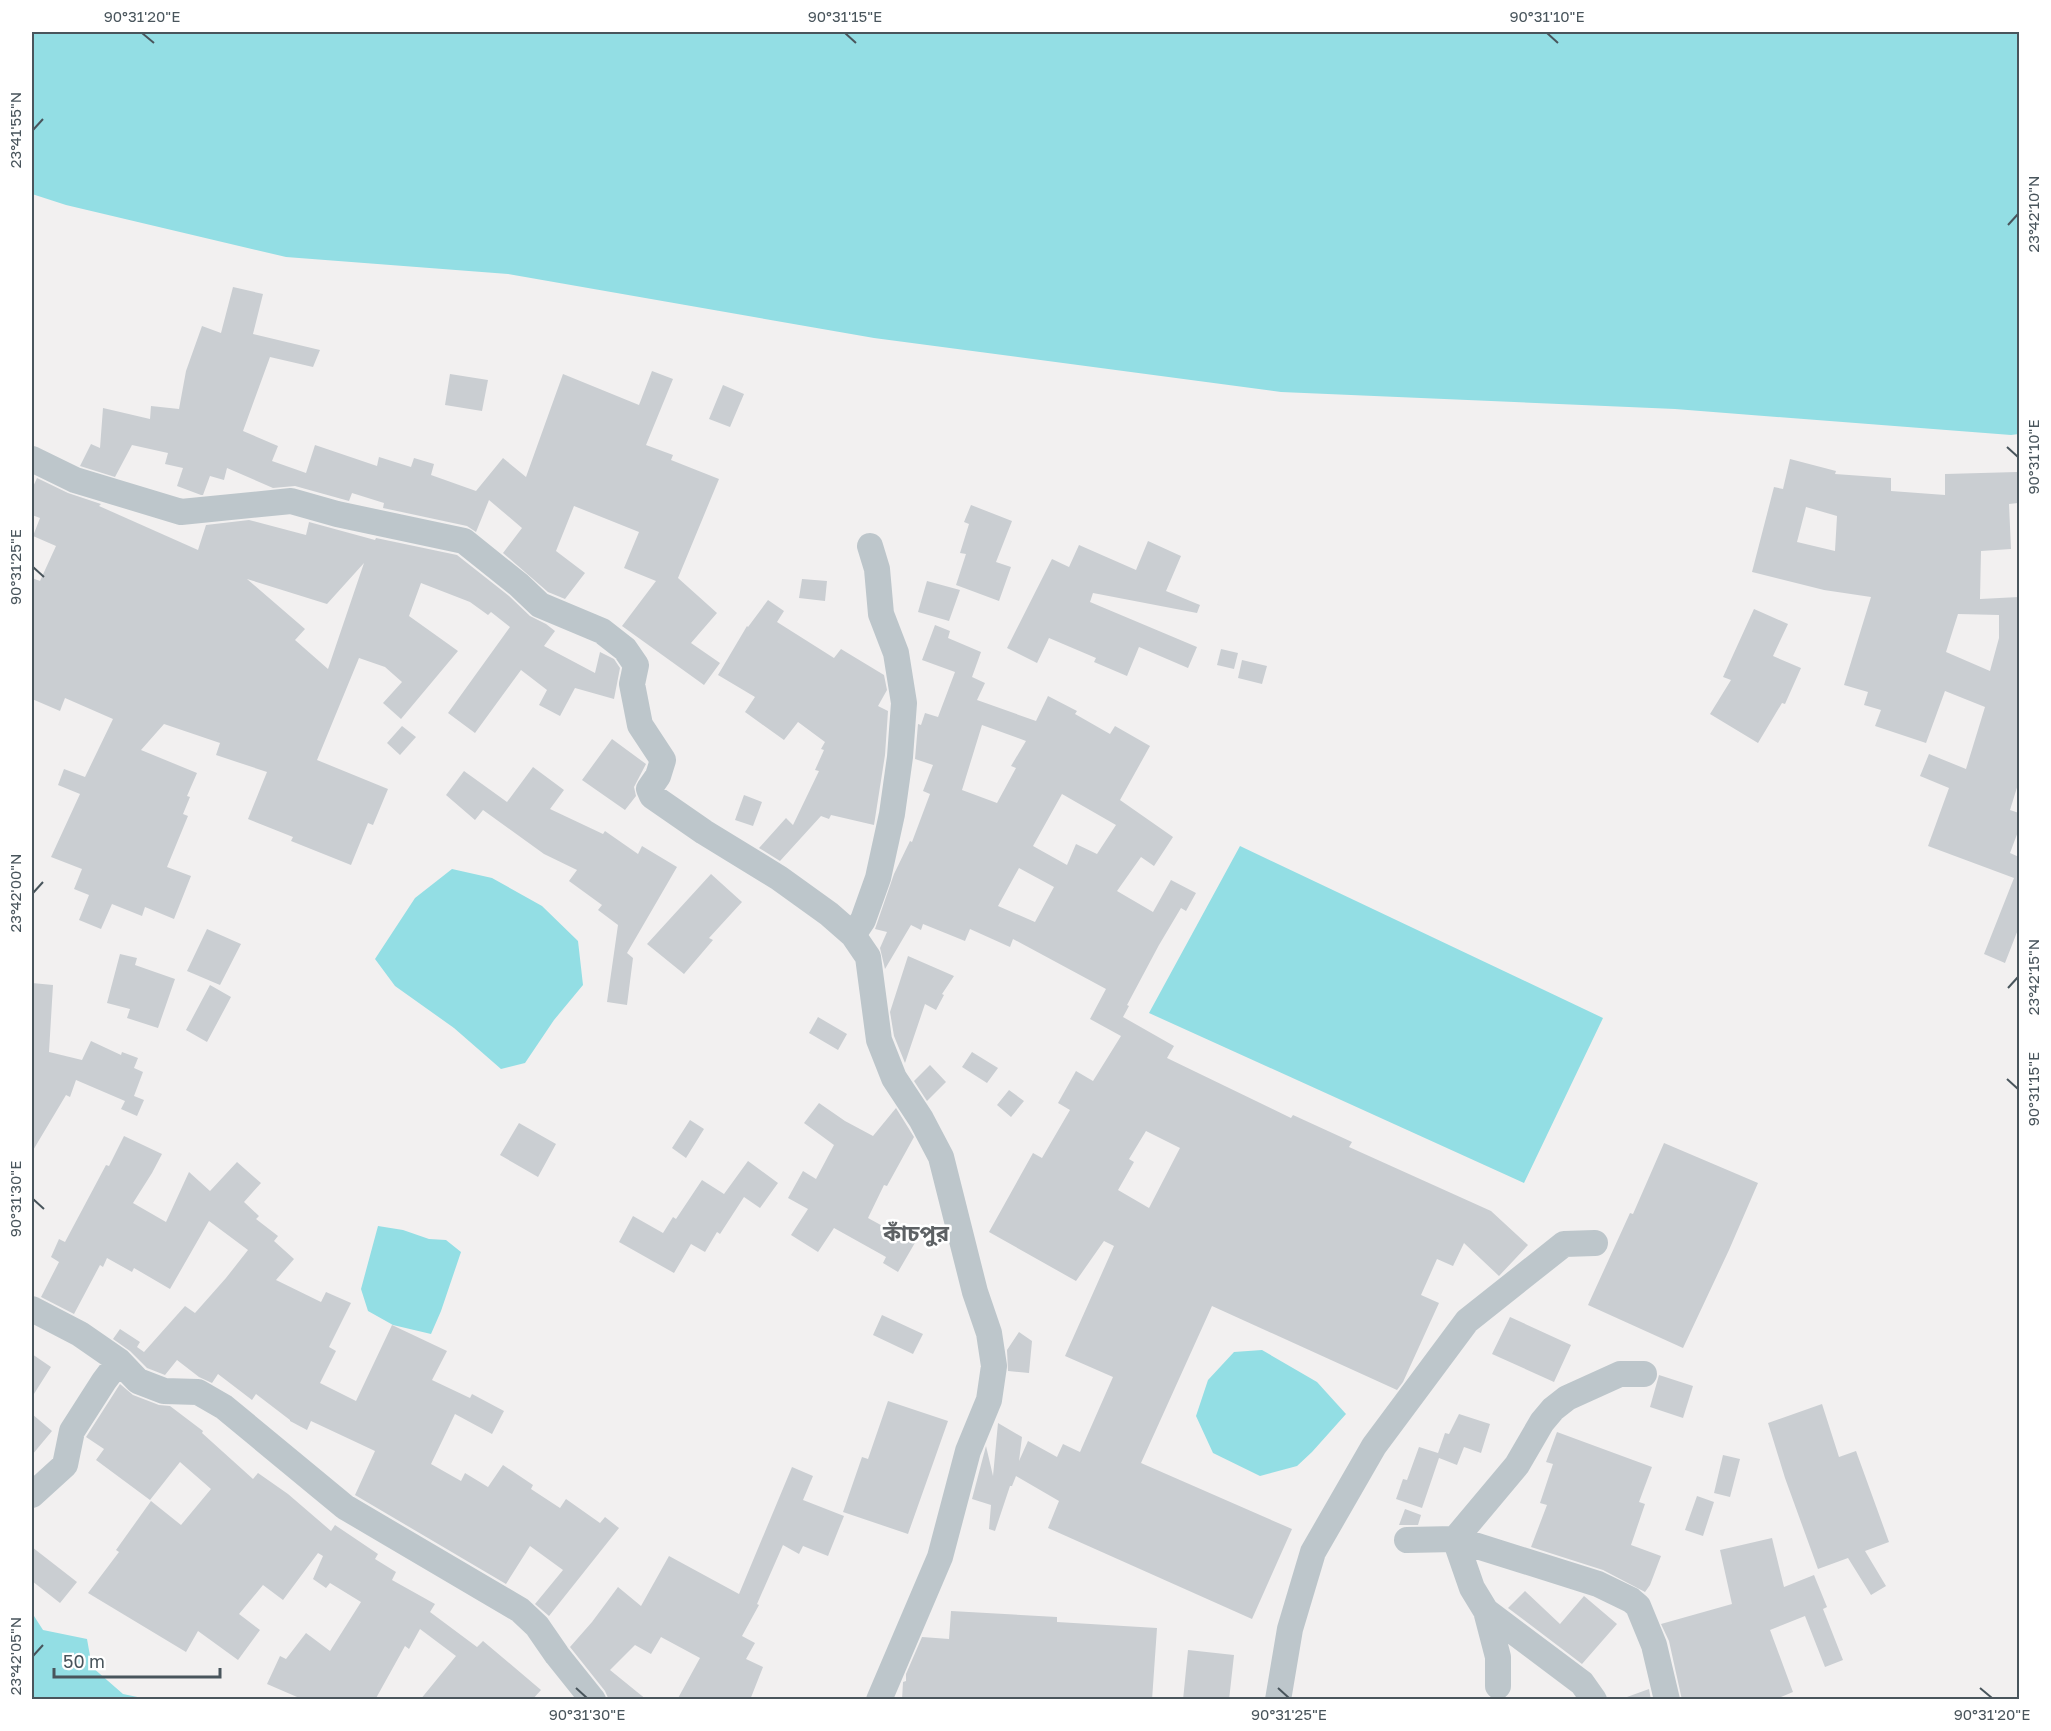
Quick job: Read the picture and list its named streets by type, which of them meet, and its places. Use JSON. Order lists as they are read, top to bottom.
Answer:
{
  "districts": ["কাঁচপুর"],
  "scale_bar": "50 m",
  "coordinates": [
    "90°31'20\"E",
    "90°31'15\"E",
    "90°31'10\"E",
    "23°41'55\"N",
    "23°42'10\"N",
    "90°31'25\"E",
    "23°42'00\"N",
    "23°42'15\"N",
    "90°31'30\"E",
    "23°42'05\"N"
  ]
}
